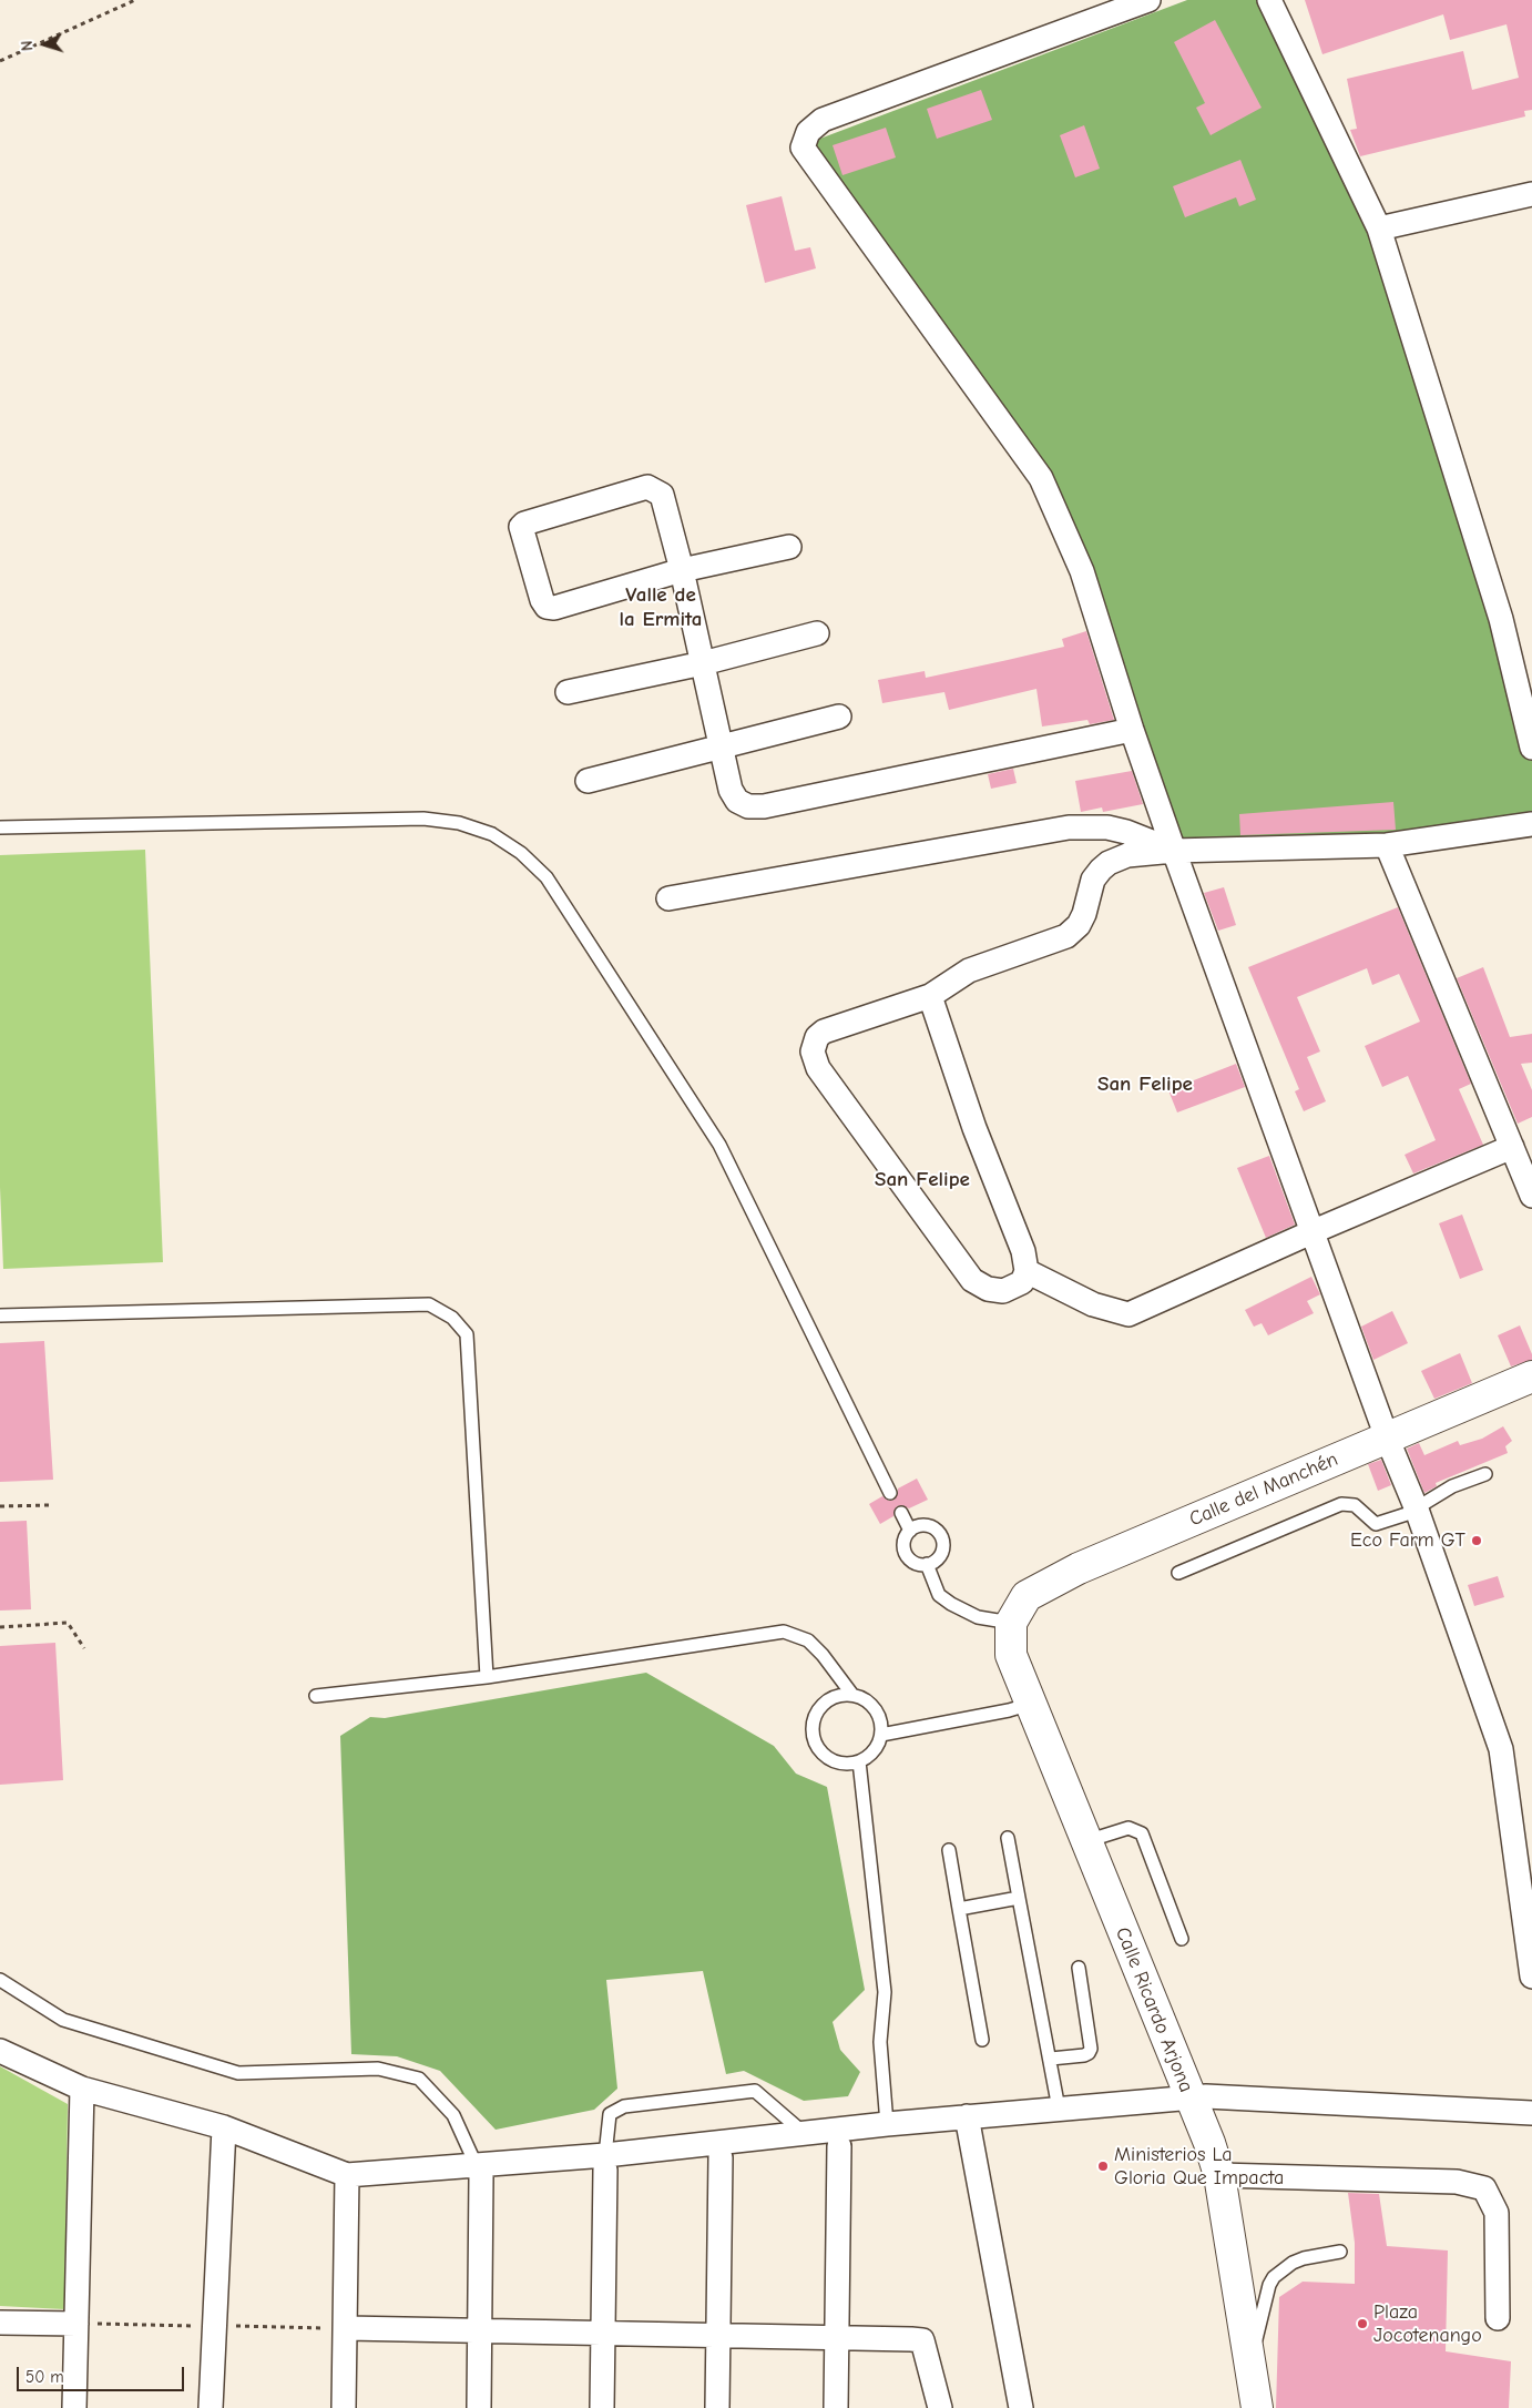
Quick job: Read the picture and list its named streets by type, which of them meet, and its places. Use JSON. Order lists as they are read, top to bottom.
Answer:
{
  "streets": {
    "street": ["Calle del Manchén", "Calle Ricardo Arjona"]
  },
  "crossings": [
    ["Calle del Manchén", "Calle Ricardo Arjona"]
  ],
  "districts": ["Valle de la Ermita", "San Felipe", "San Felipe"],
  "places": ["Eco Farm GT", "Ministerios La Gloria Que Impacta", "Plaza Jocotenango"],
  "scale_bar": "50 m",
  "north": "left"
}
